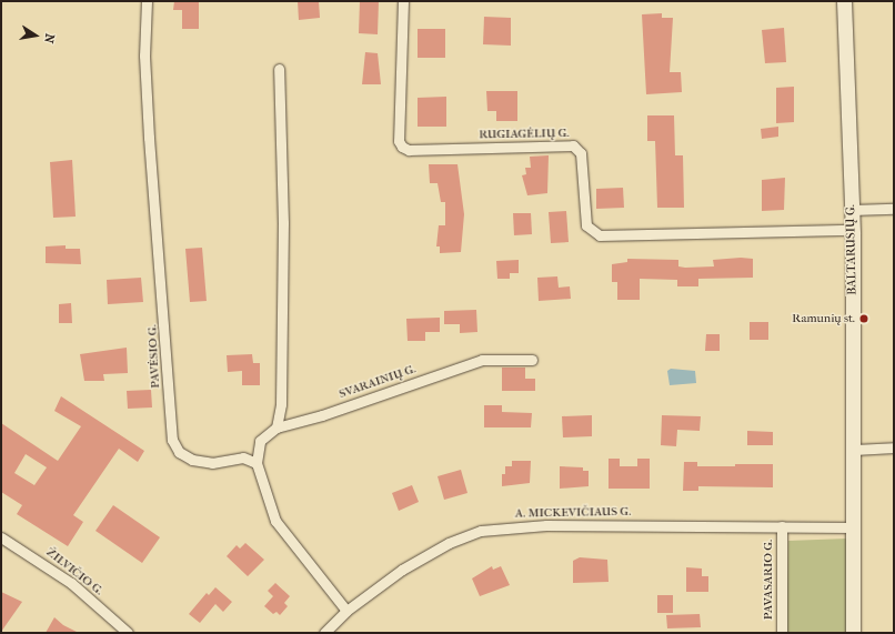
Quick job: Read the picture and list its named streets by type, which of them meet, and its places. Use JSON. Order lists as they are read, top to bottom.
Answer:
{
  "streets": {
    "main road": ["BALTARUSIŲ G."],
    "street": [
      "RUGIAGĖLIŲ G.",
      "PAVĖSIO G.",
      "SVARAINIŲ G.",
      "A. MICKEVIČIAUS G.",
      "ŽILVIČIO G.",
      "PAVASARIO G."
    ]
  },
  "crossings": [
    ["RUGIAGĖLIŲ G.", "BALTARUSIŲ G."],
    ["BALTARUSIŲ G.", "A. MICKEVIČIAUS G."],
    ["PAVĖSIO G.", "SVARAINIŲ G."],
    ["A. MICKEVIČIAUS G.", "PAVASARIO G."]
  ],
  "places": ["Ramunių st."],
  "north": "right"
}
